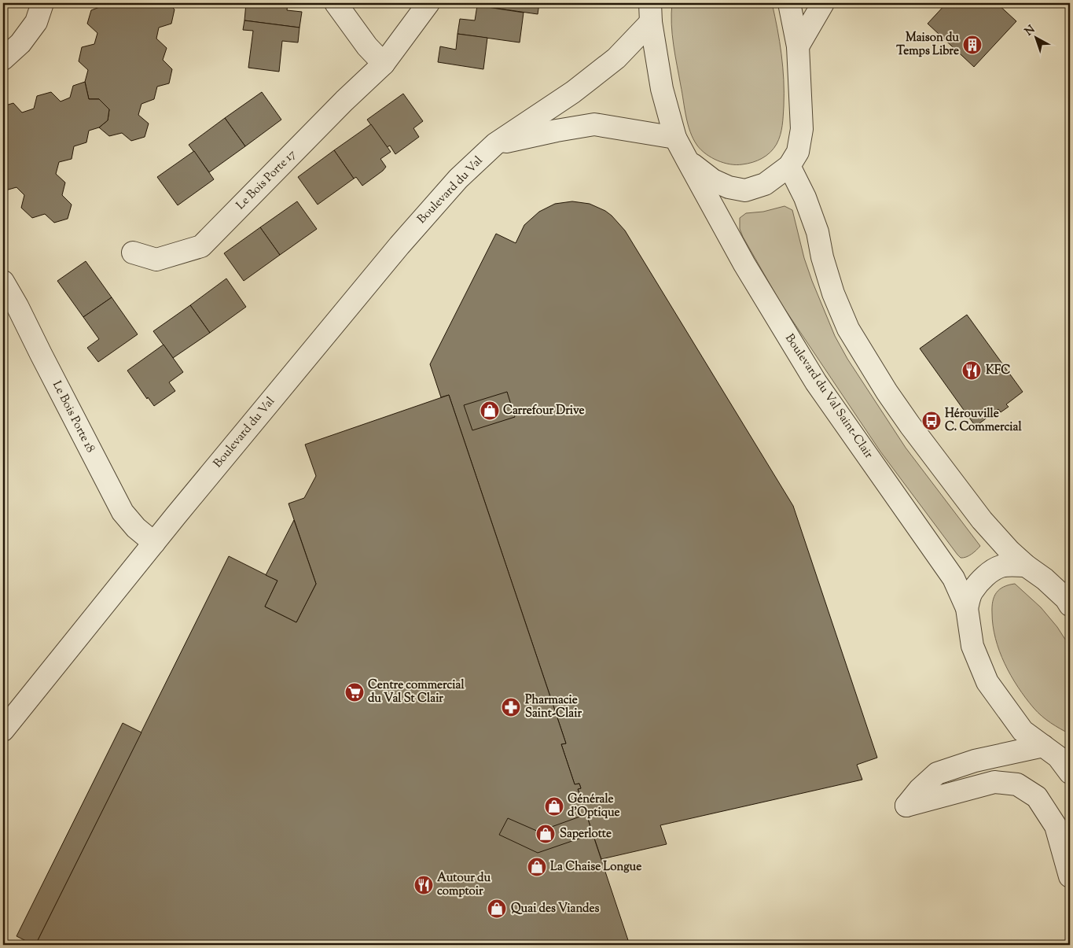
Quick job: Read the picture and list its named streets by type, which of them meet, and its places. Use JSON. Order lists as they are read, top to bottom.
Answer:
{
  "streets": {
    "street": [
      "Le Bois Porte 17",
      "Boulevard du Val",
      "Boulevard du Val Saint-Clair",
      "Le Bois Porte 18"
    ]
  },
  "crossings": [
    ["Boulevard du Val", "Boulevard du Val Saint-Clair"],
    ["Boulevard du Val", "Le Bois Porte 18"]
  ],
  "places": {
    "building": ["Maison du Temps Libre"],
    "restaurant": ["KFC", "Autour du comptoir"],
    "shop": [
      "Carrefour Drive",
      "Générale d'Optique",
      "Saperlotte",
      "La Chaise Longue",
      "Quai des Viandes"
    ],
    "bus stop": ["Hérouville C. Commercial"],
    "supermarket": ["Centre commercial du Val St Clair"],
    "pharmacy": ["Pharmacie Saint-Clair"]
  },
  "north": "top left"
}
